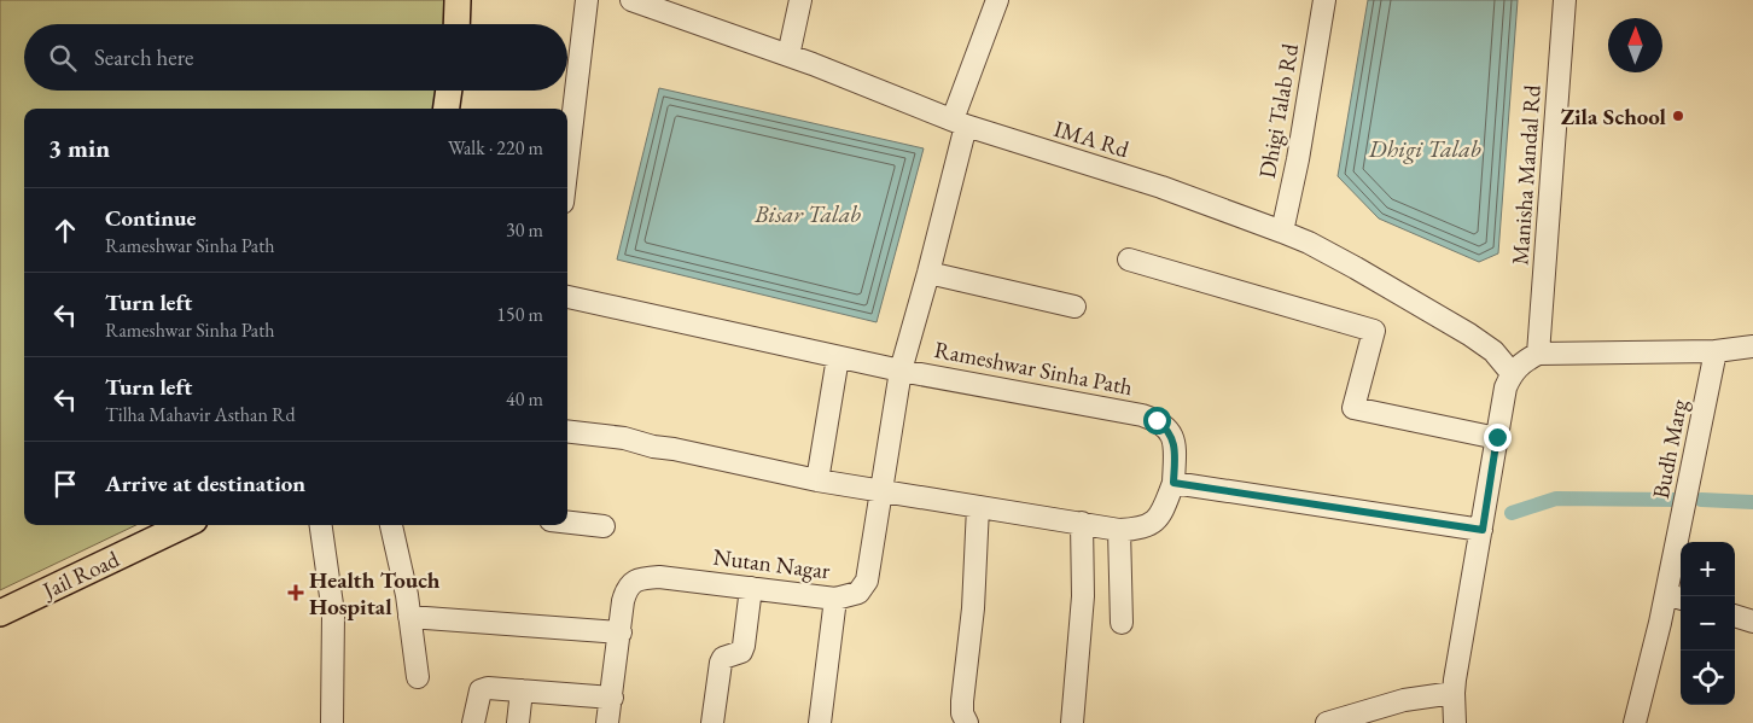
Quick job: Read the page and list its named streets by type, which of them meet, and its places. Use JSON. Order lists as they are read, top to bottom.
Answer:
{
  "streets": {
    "main road": ["Jail Road"],
    "street": [
      "Dhigi Talab Rd",
      "IMA Rd",
      "Manisha Mandal Rd",
      "Rameshwar Sinha Path",
      "Budh Marg",
      "Nutan Nagar"
    ]
  },
  "crossings": [
    ["Dhigi Talab Rd", "IMA Rd"],
    ["IMA Rd", "Nutan Nagar"],
    ["Rameshwar Sinha Path", "Nutan Nagar"]
  ],
  "water": ["Dhigi Talab", "Bisar Talab"],
  "places": {
    "other": ["Zila School"],
    "health": ["Health Touch Hospital"]
  },
  "north": "top",
  "page": {
    "search": "Search here",
    "heading": ["3 min", "Walk · 220 m"],
    "list": [
      ["Continue", "Rameshwar Sinha Path", "30 m"],
      ["Turn left", "Rameshwar Sinha Path", "150 m"],
      ["Turn left", "Tilha Mahavir Asthan Rd", "40 m"],
      "Arrive at destination"
    ],
    "map_buttons": ["+", "−"]
  }
}
